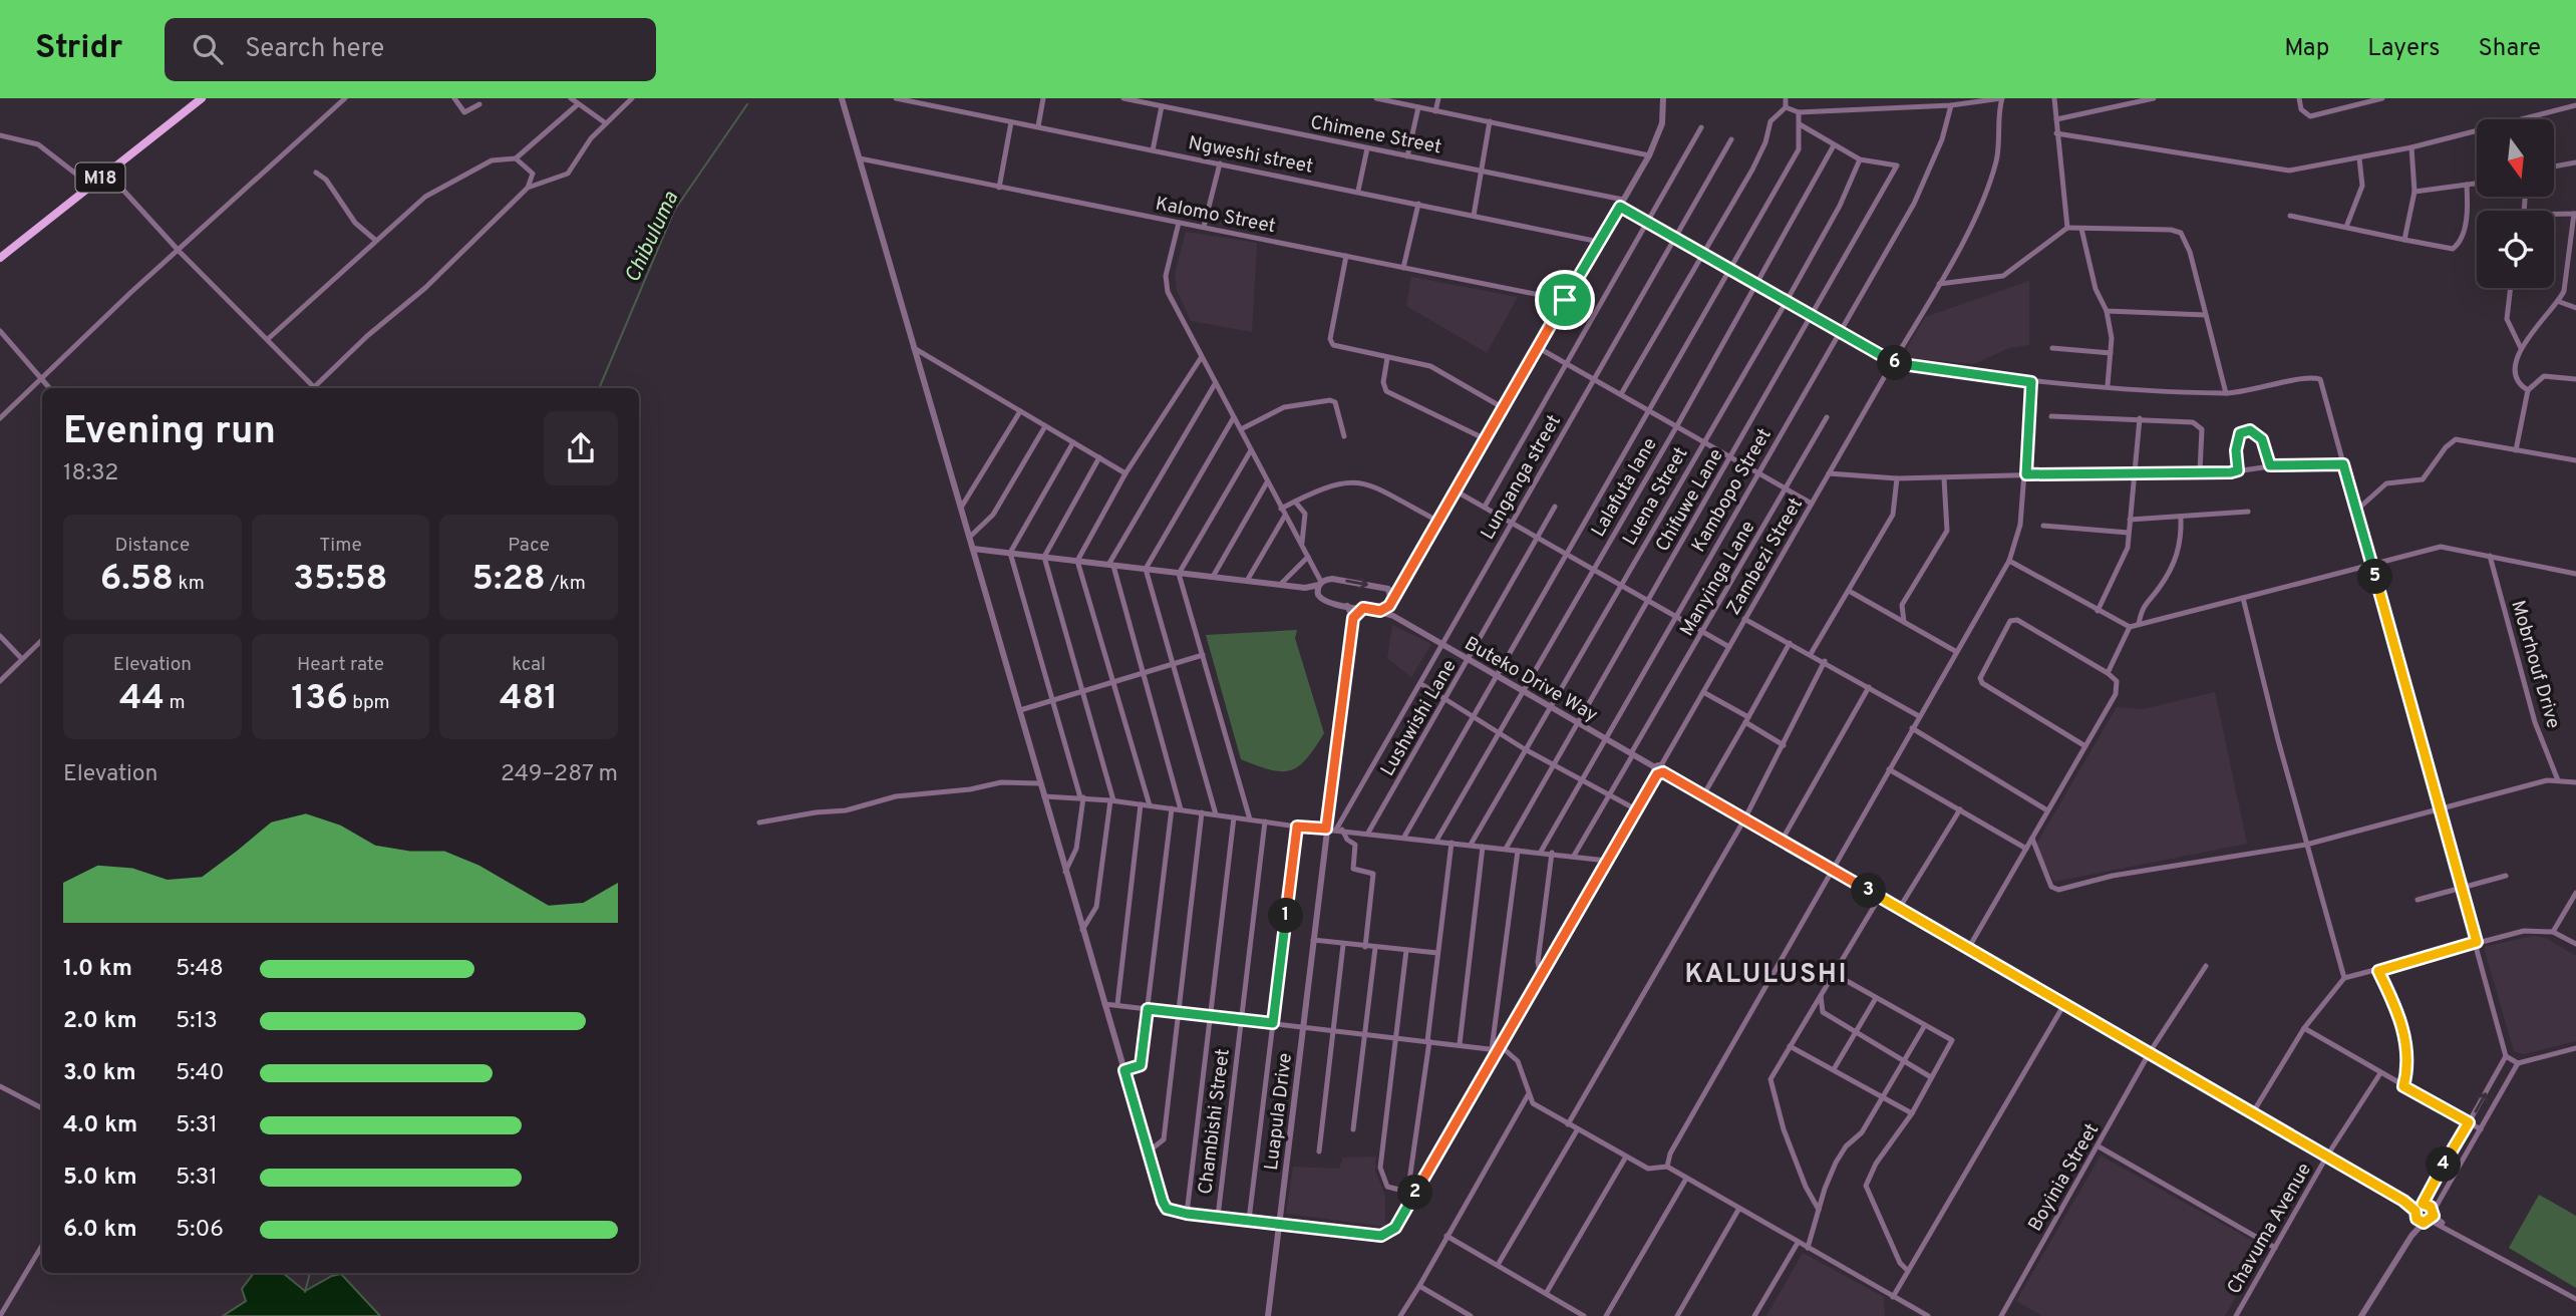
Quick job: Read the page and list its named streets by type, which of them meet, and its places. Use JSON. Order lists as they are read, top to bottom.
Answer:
{
  "streets": {
    "main road": ["M18"],
    "street": [
      "Chimene Street",
      "Ngweshi street",
      "Kalomo Street",
      "Lunganga street",
      "Lalafuta lane",
      "Kambopo Street",
      "Luena Street",
      "Chifuwe Lane",
      "Zambezi Street",
      "Manyinga Lane",
      "Mobrhouf Drive",
      "Buteko Drive Way",
      "Lushwishi Lane",
      "Luapula Drive",
      "Chambishi Street",
      "Boyinia Street",
      "Chavuma Avenue"
    ]
  },
  "crossings": [
    ["Lunganga street", "Buteko Drive Way"],
    ["Lalafuta lane", "Buteko Drive Way"],
    ["Kambopo Street", "Buteko Drive Way"],
    ["Luena Street", "Chifuwe Lane"],
    ["Luena Street", "Buteko Drive Way"],
    ["Chifuwe Lane", "Buteko Drive Way"],
    ["Zambezi Street", "Buteko Drive Way"],
    ["Zambezi Street", "Luapula Drive"],
    ["Manyinga Lane", "Buteko Drive Way"],
    ["Buteko Drive Way", "Lushwishi Lane"],
    ["Buteko Drive Way", "Boyinia Street"],
    ["Buteko Drive Way", "Chavuma Avenue"]
  ],
  "districts": ["KALULUSHI"],
  "water": ["Chibuluma"],
  "north": "bottom",
  "page": {
    "header": "Stridr",
    "search": "Search here",
    "nav": ["Map", "Layers", "Share"],
    "pins": [
      "6",
      "5",
      "3",
      "1",
      "4",
      "2"
    ],
    "heading": ["Evening run", "18:32"],
    "stats": [
      ["Distance", "6.58 km"],
      ["Time", "35:58"],
      ["Pace", "5:28 /km"],
      ["Elevation", "44 m"],
      ["Heart rate", "136 bpm"],
      ["kcal", "481"]
    ],
    "chart": ["Elevation", "249–287 m"],
    "list": [
      {
        "name": "1.0 km",
        "note": "5:48"
      },
      {
        "name": "2.0 km",
        "note": "5:13"
      },
      {
        "name": "3.0 km",
        "note": "5:40"
      },
      {
        "name": "4.0 km",
        "note": "5:31"
      },
      {
        "name": "5.0 km",
        "note": "5:31"
      },
      {
        "name": "6.0 km",
        "note": "5:06"
      }
    ]
  }
}
